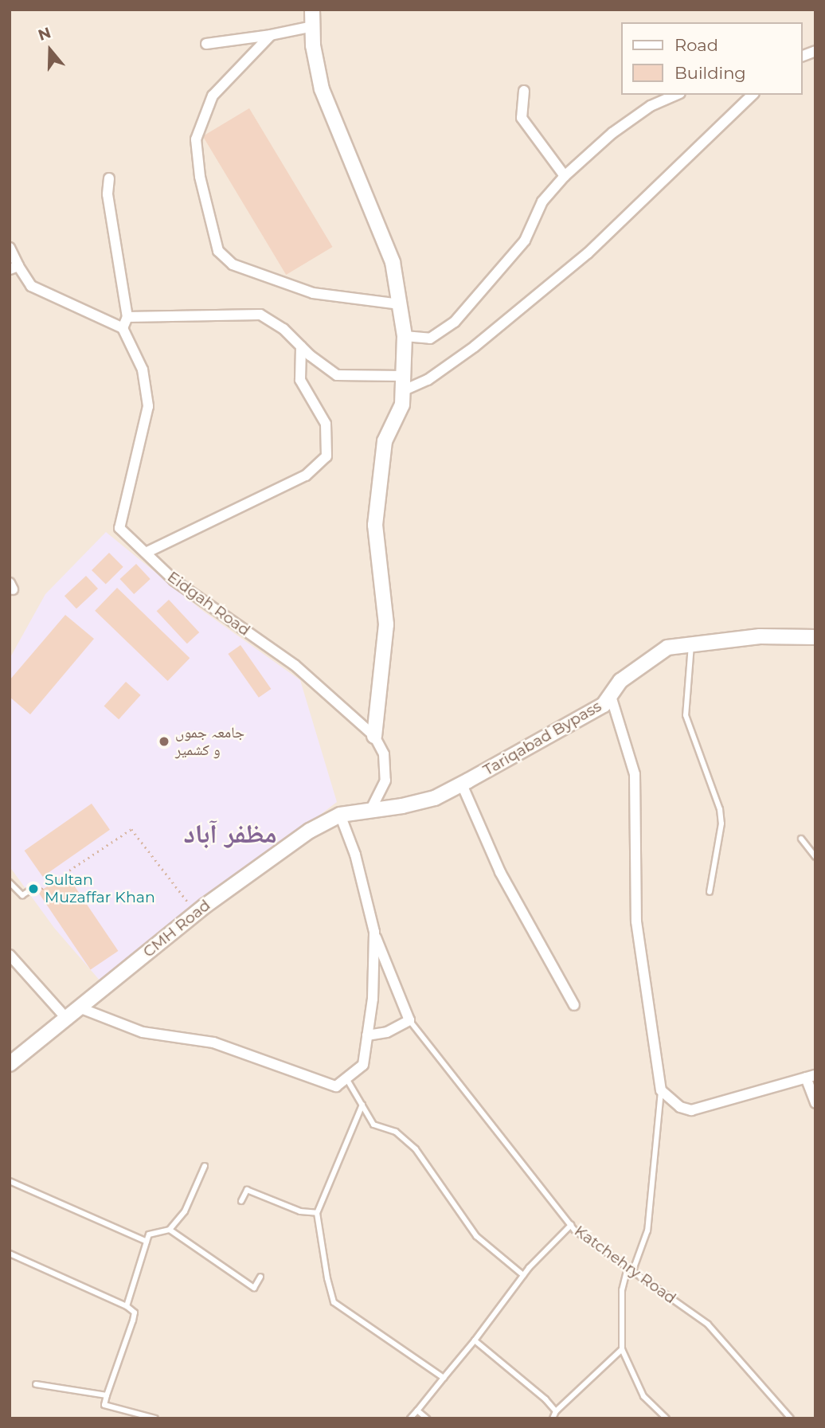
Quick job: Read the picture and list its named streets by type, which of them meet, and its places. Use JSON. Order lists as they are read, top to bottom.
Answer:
{
  "streets": {
    "street": ["Eidgah Road", "Tariqabad Bypass", "CMH Road"],
    "lane": ["Katchehry Road"]
  },
  "crossings": [
    ["Eidgah Road", "Tariqabad Bypass"],
    ["Tariqabad Bypass", "CMH Road"]
  ],
  "districts": ["مظفر آباد"],
  "places": ["جامعہ جموں و کشمیر", "Sultan Muzaffar Khan"],
  "legend": ["Road", "Building"],
  "north": "top"
}
